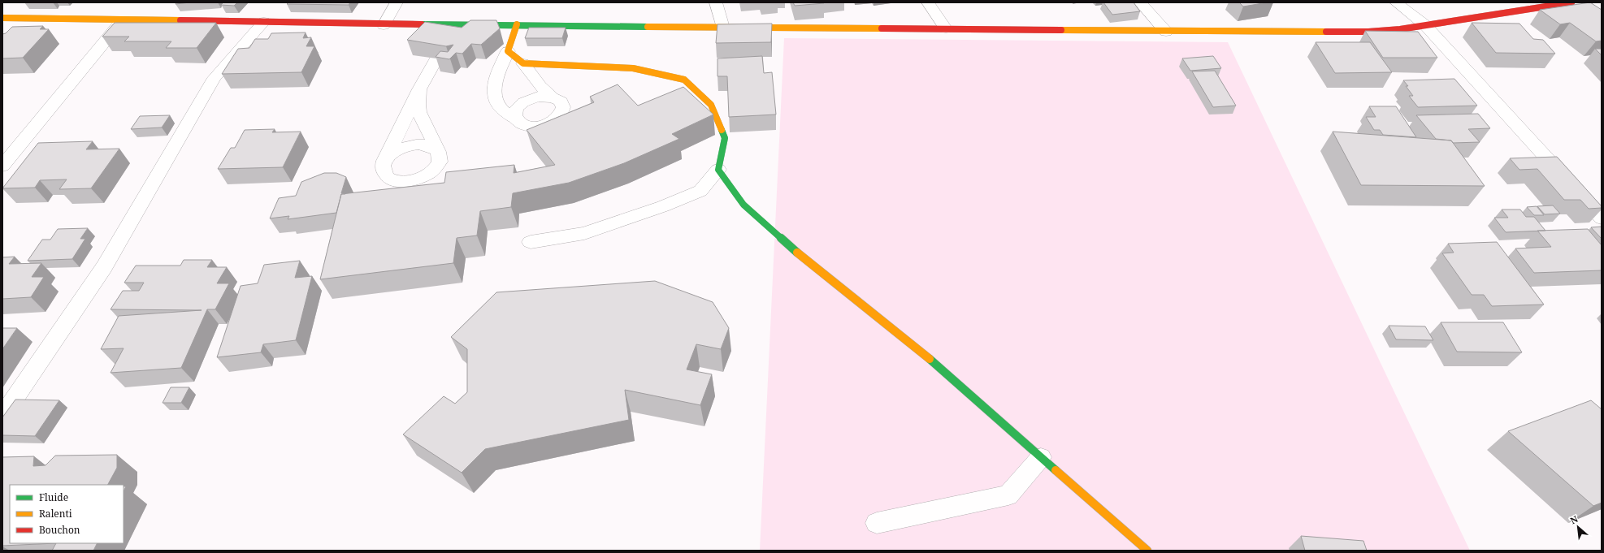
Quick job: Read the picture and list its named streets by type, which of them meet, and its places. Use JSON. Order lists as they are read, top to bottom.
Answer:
{
  "legend": ["Fluide", "Ralenti", "Bouchon"],
  "north": "top left"
}
